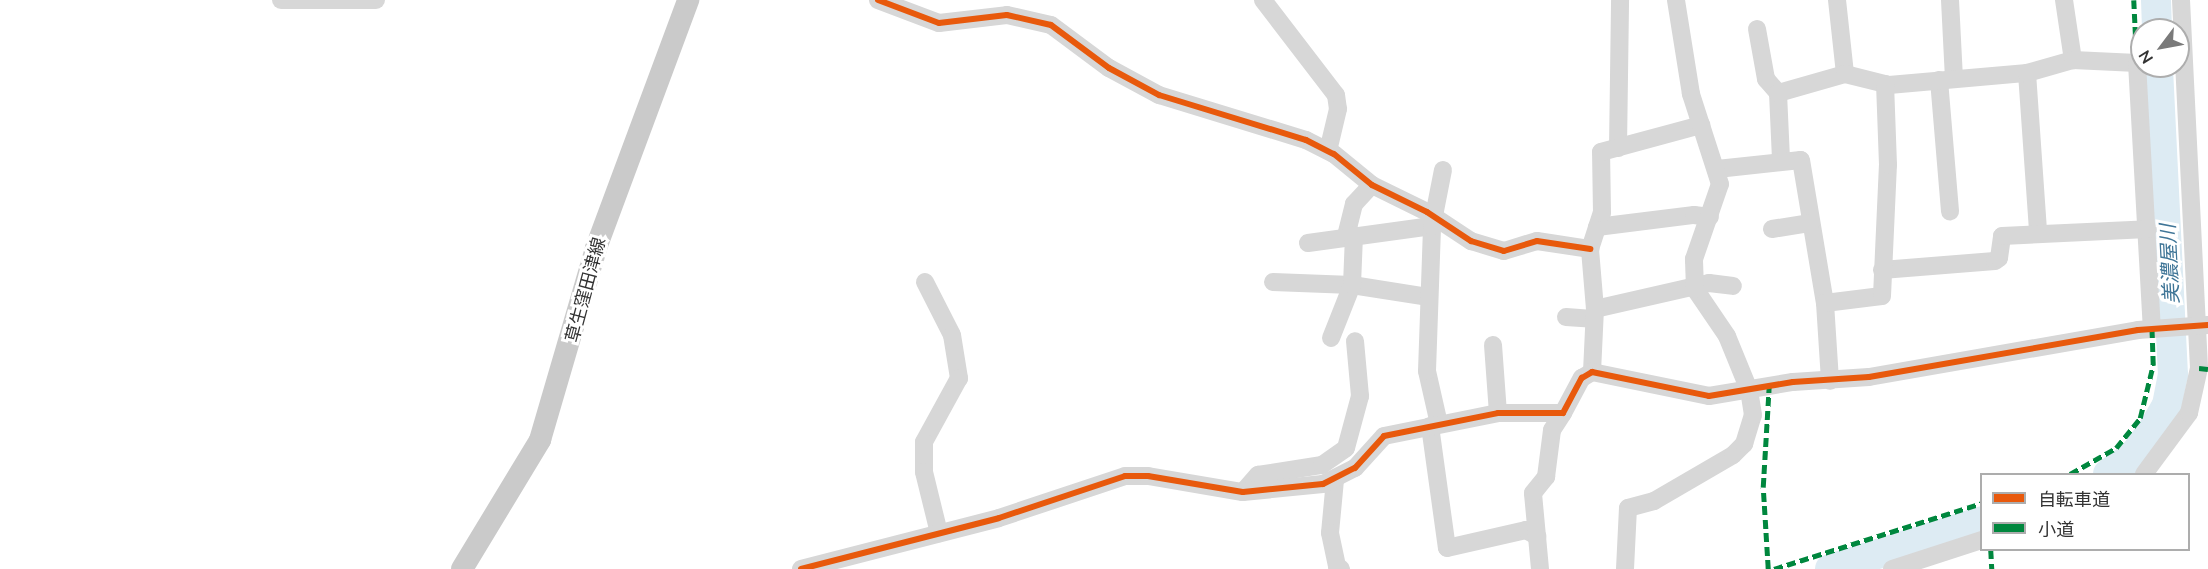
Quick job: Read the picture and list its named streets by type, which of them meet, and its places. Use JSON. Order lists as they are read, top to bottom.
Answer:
{
  "streets": {
    "main road": ["草生窪田津線"]
  },
  "water": ["美濃屋川"],
  "legend": ["自転車道", "小道"],
  "north": "bottom left"
}
